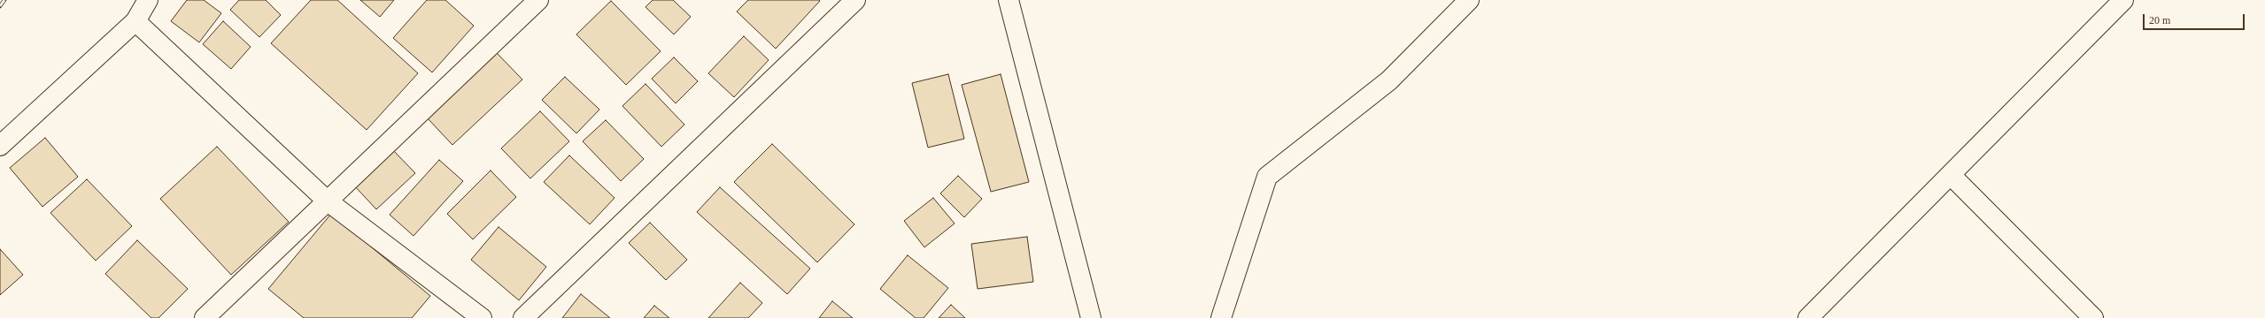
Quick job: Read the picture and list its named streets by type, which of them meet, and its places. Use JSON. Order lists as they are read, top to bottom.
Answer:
{
  "scale_bar": "20 m"
}
